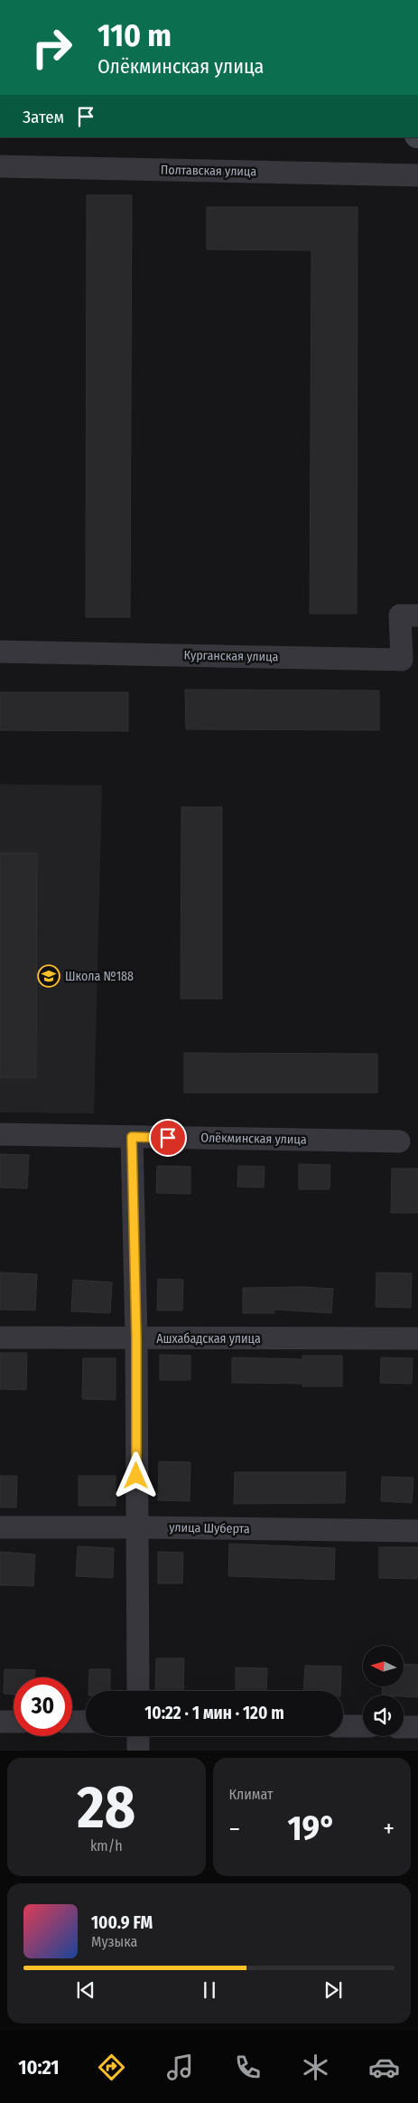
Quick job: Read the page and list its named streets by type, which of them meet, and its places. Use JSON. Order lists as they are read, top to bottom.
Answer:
{
  "streets": {
    "street": [
      "Полтавская улица",
      "Курганская улица",
      "Олёкминская улица",
      "Ашхабадская улица",
      "улица Шуберта"
    ]
  },
  "places": {
    "school or university": ["Школа №188"]
  },
  "north": "left",
  "page": {
    "turn": ["110 m", "Олёкминская улица"],
    "then": "Затем",
    "limit": "30",
    "trip": "10:22 · 1 мин · 120 m",
    "tile": [
      ["28", "km/h"],
      "Климат"
    ],
    "heat": ["−", "19°", "+"],
    "song": ["100.9 FM", "Музыка"],
    "tabs": "10:21"
  }
}
